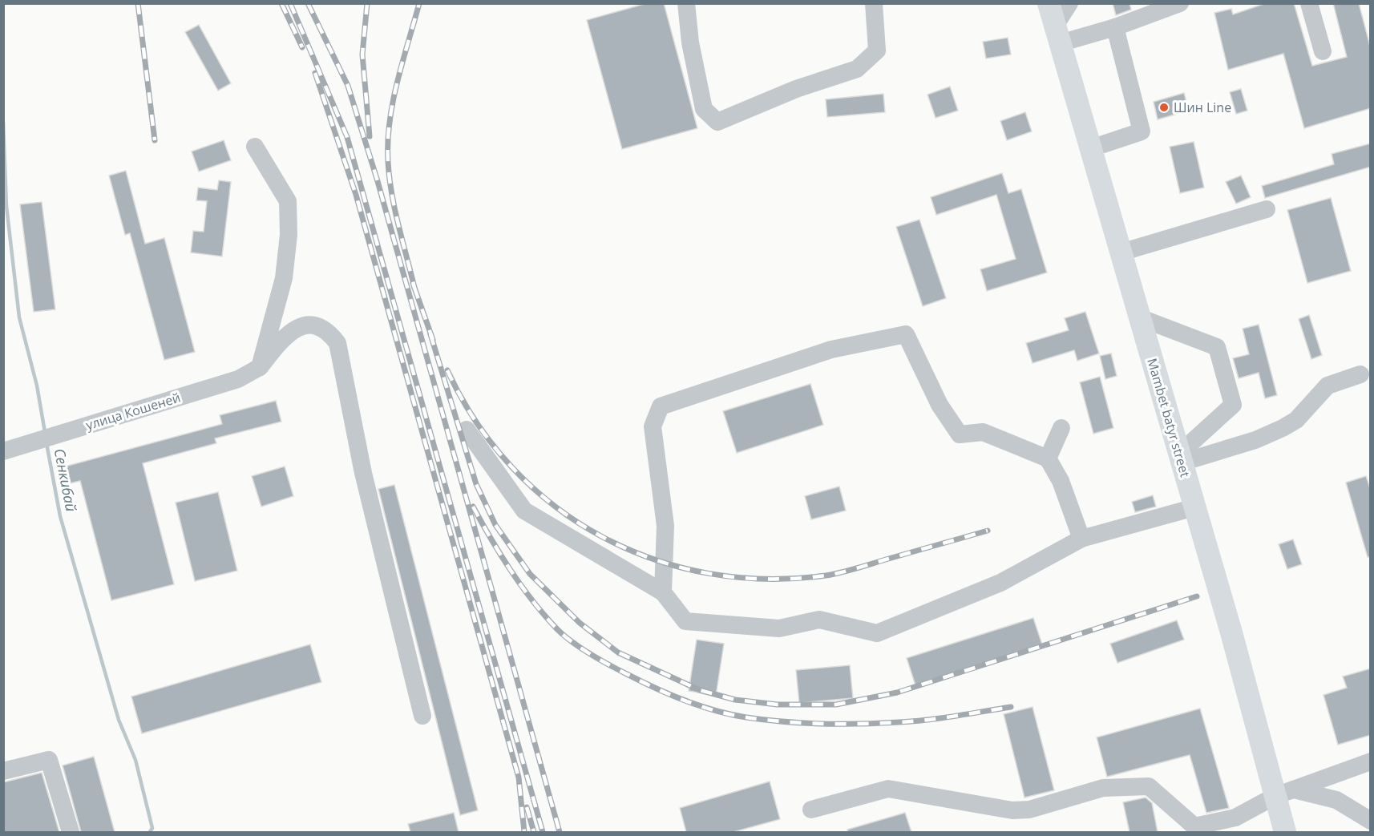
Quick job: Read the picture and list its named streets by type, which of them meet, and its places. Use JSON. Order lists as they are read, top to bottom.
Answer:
{
  "streets": {
    "main road": ["Mambet batyr street"],
    "street": ["улица Кошеней"]
  },
  "water": ["Сенкибай"],
  "places": ["Шин Line"]
}
